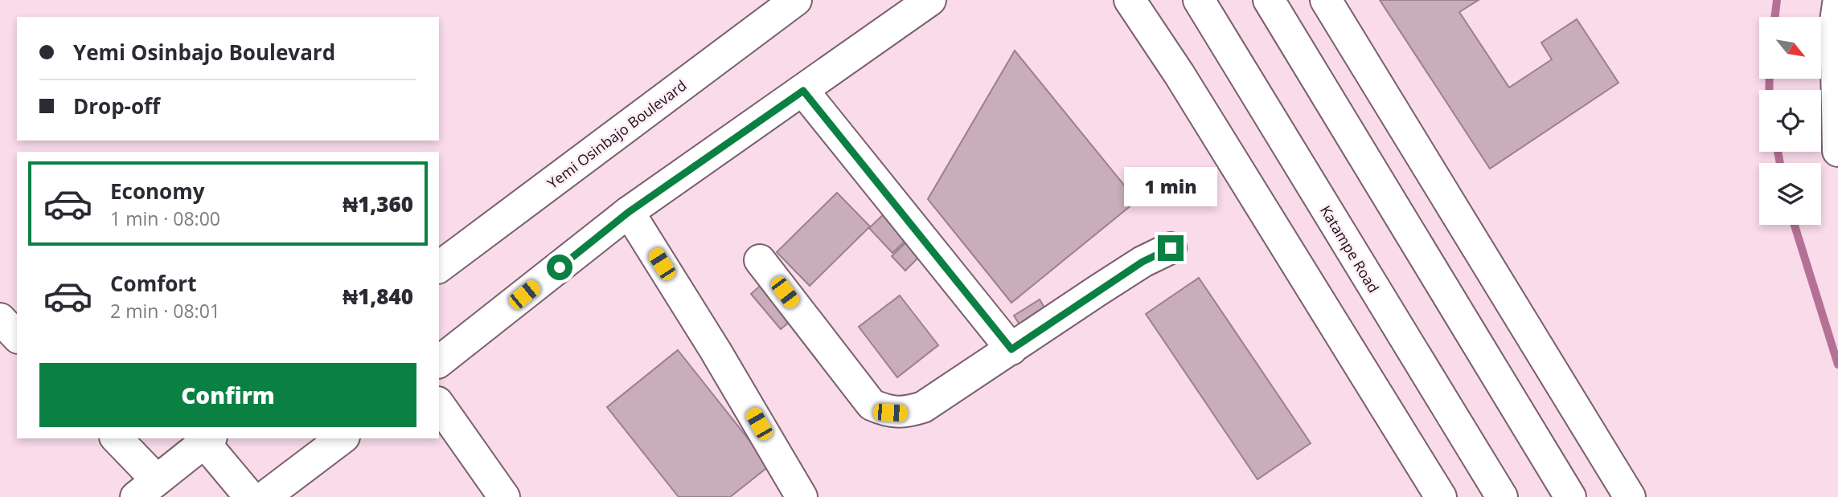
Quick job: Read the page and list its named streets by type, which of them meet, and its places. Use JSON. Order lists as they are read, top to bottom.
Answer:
{
  "streets": {
    "main road": ["Yemi Osinbajo Boulevard", "Katampe Road"]
  },
  "north": "bottom right",
  "page": {
    "banner": ["Yemi Osinbajo Boulevard", "Drop-off"],
    "list": [
      {
        "name": "Economy",
        "note": "1 min · 08:00",
        "value": "₦1,360"
      },
      {
        "name": "Comfort",
        "note": "2 min · 08:01",
        "value": "₦1,840"
      }
    ],
    "bubble": "1 min",
    "buttons": "Confirm"
  }
}
